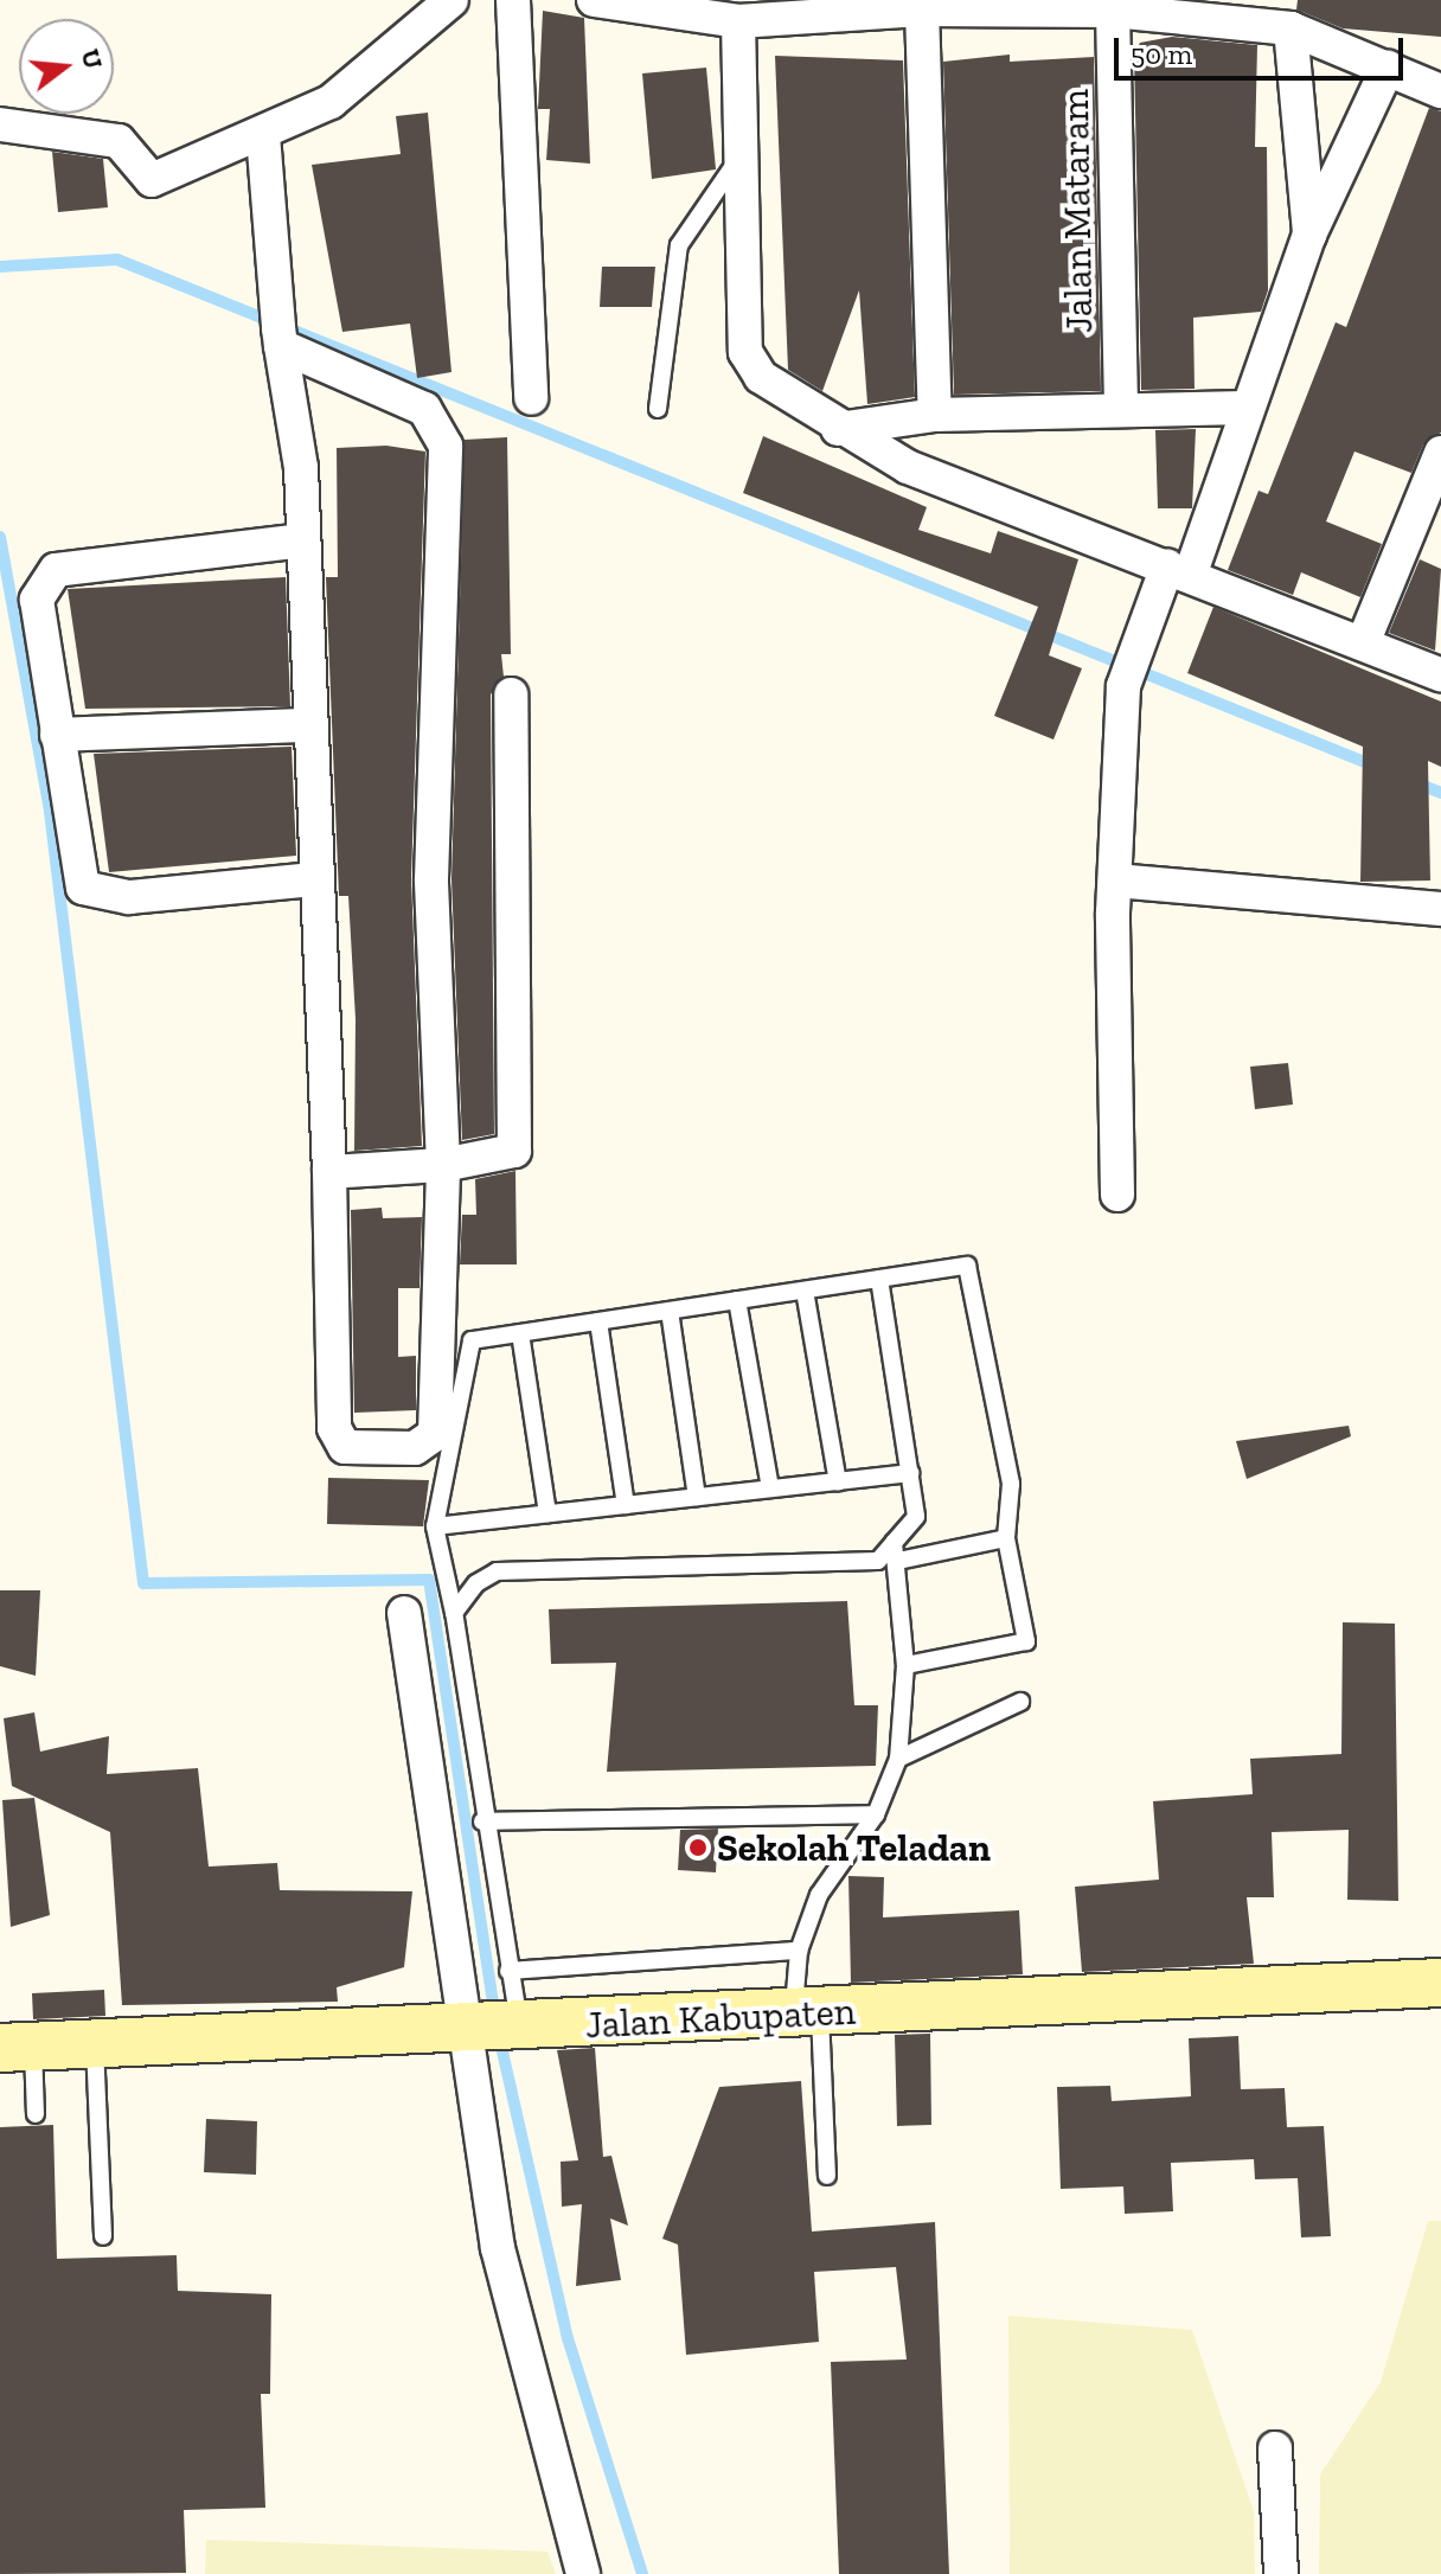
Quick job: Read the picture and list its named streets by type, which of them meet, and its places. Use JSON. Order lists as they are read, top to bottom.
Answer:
{
  "streets": {
    "main road": ["Jalan Kabupaten"],
    "street": ["Jalan Mataram"]
  },
  "places": ["Sekolah Teladan"],
  "scale_bar": "50 m",
  "north": "right"
}
